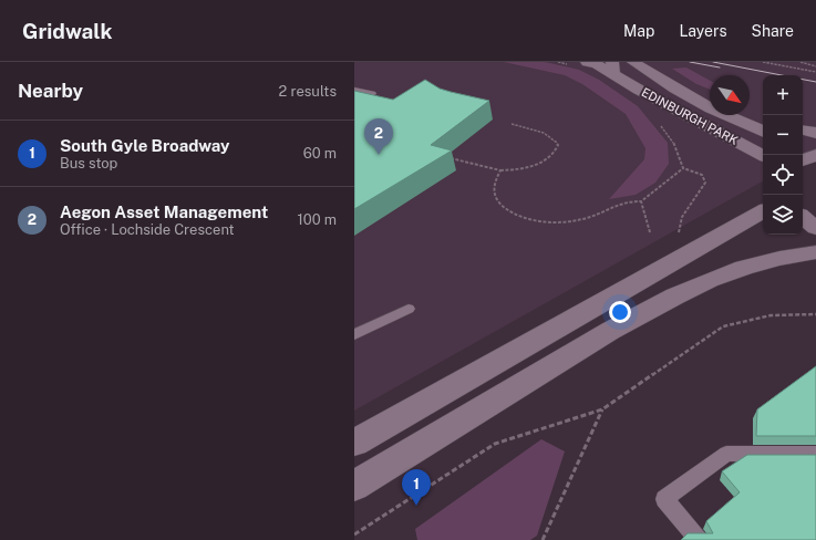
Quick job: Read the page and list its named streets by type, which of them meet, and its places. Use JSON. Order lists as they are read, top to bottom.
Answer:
{
  "streets": {
    "street": ["EDINBURGH PARK"]
  },
  "north": "bottom right",
  "page": {
    "header": "Gridwalk",
    "nav": ["Map", "Layers", "Share"],
    "heading": ["Nearby", "2 results"],
    "map_buttons": ["+", "−"],
    "pins": ["2", "1"],
    "list": [
      {
        "mark": "1",
        "name": "South Gyle Broadway",
        "note": "Bus stop",
        "value": "60 m"
      },
      {
        "mark": "2",
        "name": "Aegon Asset Management",
        "note": "Office · Lochside Crescent",
        "value": "100 m"
      }
    ]
  }
}
